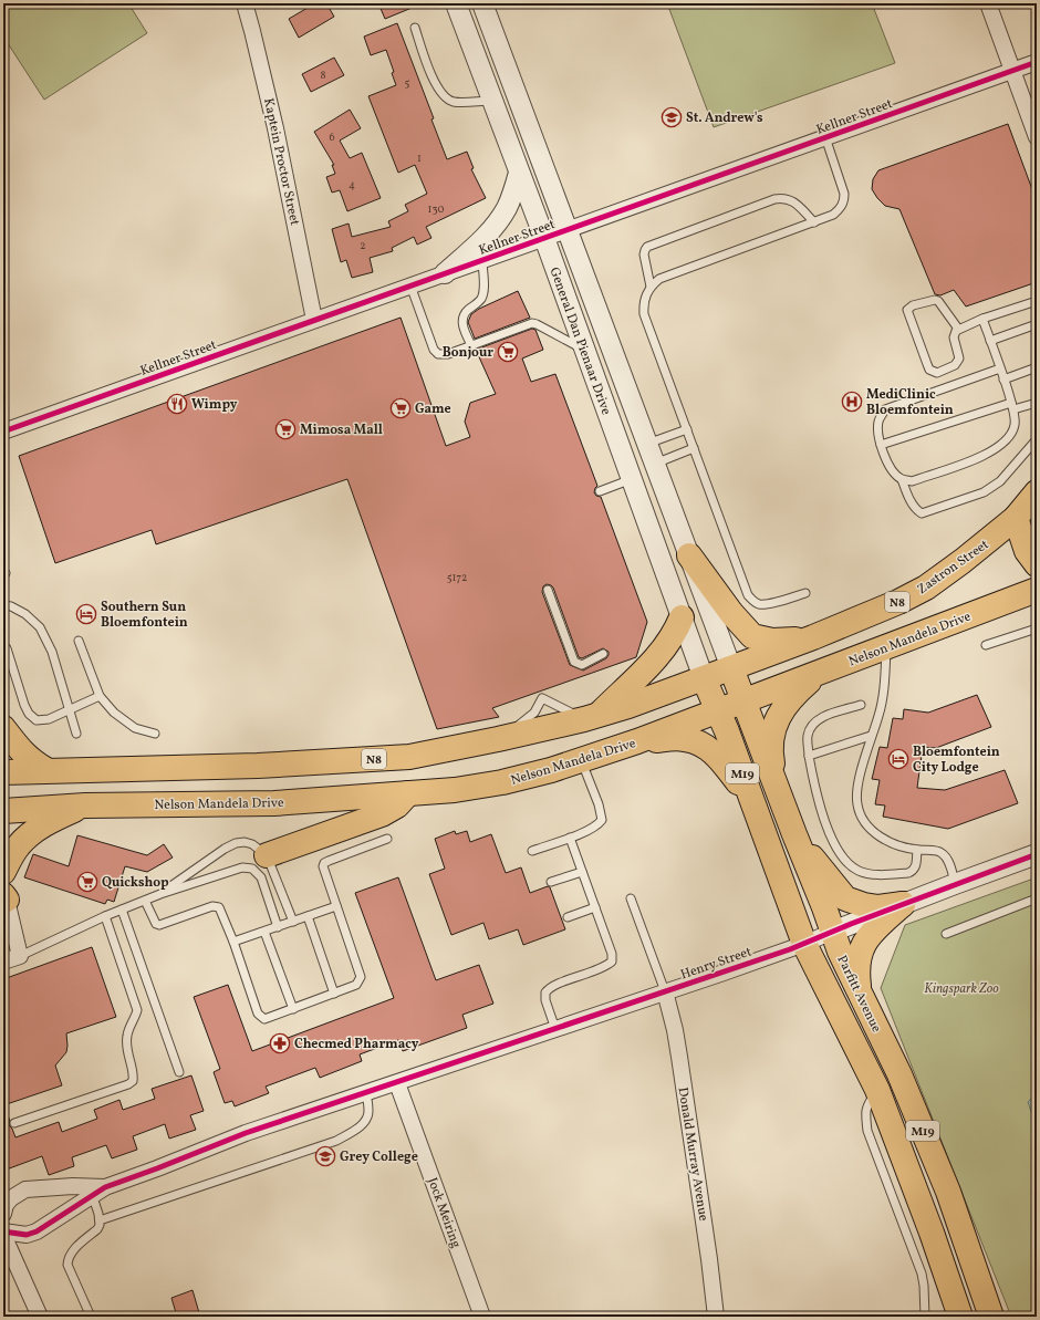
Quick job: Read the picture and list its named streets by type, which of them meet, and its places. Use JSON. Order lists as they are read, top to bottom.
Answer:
{
  "streets": {
    "highway": [
      "Zastron Street",
      "N8",
      "Nelson Mandela Drive",
      "M19",
      "Parfitt Avenue"
    ],
    "street": [
      "Kellner Street",
      "Kaptein Proctor Street",
      "General Dan Pienaar Drive",
      "Henry Street",
      "Donald Murray Avenue",
      "Jock Meiring"
    ]
  },
  "crossings": [
    ["Kellner Street", "Kaptein Proctor Street"],
    ["Kellner Street", "General Dan Pienaar Drive"],
    ["General Dan Pienaar Drive", "Zastron Street"],
    ["General Dan Pienaar Drive", "N8"],
    ["General Dan Pienaar Drive", "Parfitt Avenue"],
    ["Zastron Street", "N8"],
    ["Zastron Street", "Parfitt Avenue"],
    ["N8", "Parfitt Avenue"],
    ["Nelson Mandela Drive", "Parfitt Avenue"],
    ["Henry Street", "Parfitt Avenue"],
    ["Henry Street", "Donald Murray Avenue"],
    ["Henry Street", "Jock Meiring"]
  ],
  "parks": ["Kingspark Zoo"],
  "places": {
    "school or university": ["St. Andrew's", "Grey College"],
    "supermarket": [
      "Bonjour",
      "Game",
      "Mimosa Mall",
      "Quickshop"
    ],
    "hospital": ["MediClinic Bloemfontein"],
    "restaurant": ["Wimpy"],
    "hotel": ["Southern Sun Bloemfontein", "Bloemfontein City Lodge"],
    "pharmacy": ["Checmed Pharmacy"]
  },
  "house_numbers": [
    "8",
    "5",
    "6",
    "1",
    "4",
    "130",
    "2",
    "5172"
  ]
}
